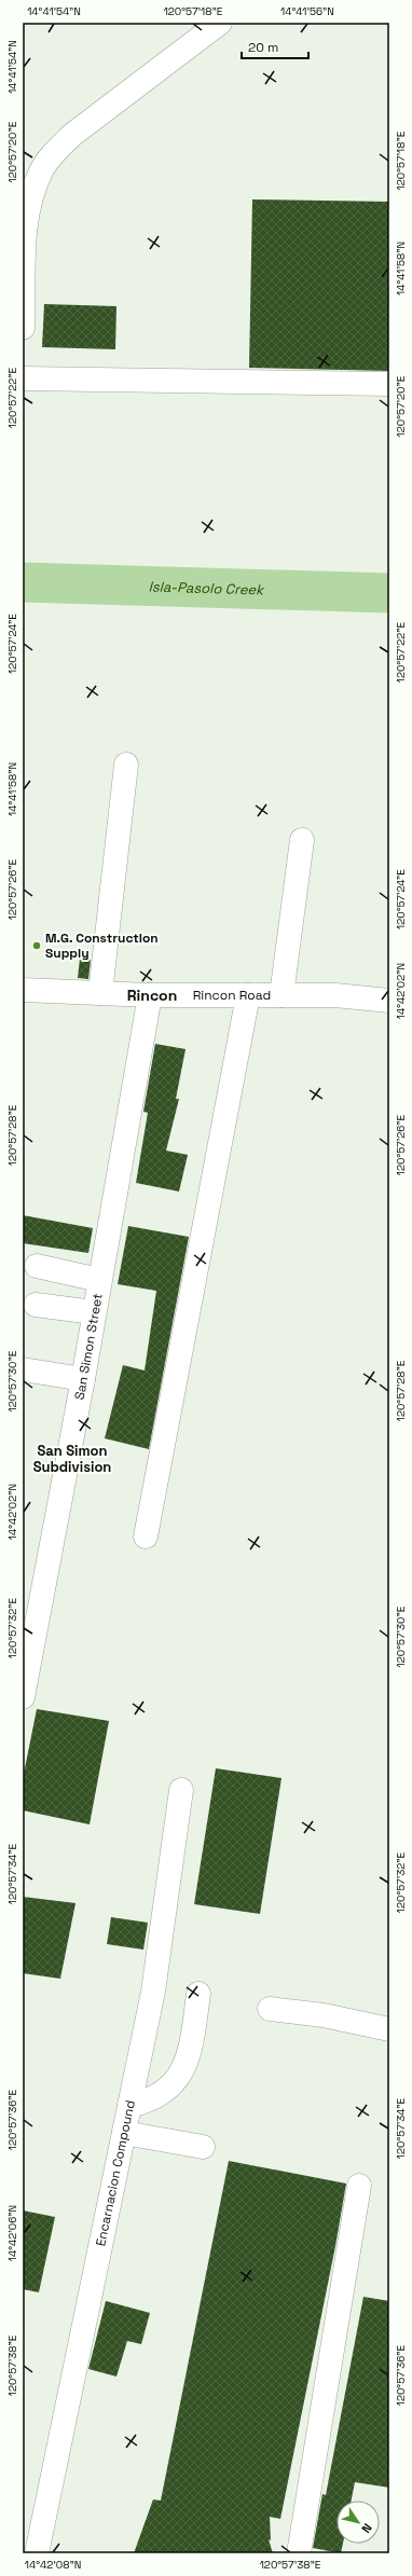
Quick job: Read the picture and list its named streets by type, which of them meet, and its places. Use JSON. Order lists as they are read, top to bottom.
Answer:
{
  "streets": {
    "street": ["Rincon Road", "San Simon Street", "Encarnacion Compound"]
  },
  "crossings": [
    ["Rincon Road", "San Simon Street"]
  ],
  "districts": ["Rincon", "San Simon Subdivision"],
  "water": ["Isla-Pasolo Creek"],
  "places": ["M.G. Construction Supply"],
  "scale_bar": "20 m",
  "north": "bottom right",
  "coordinates": [
    "14°41'54\"N",
    "120°57'18\"E",
    "14°41'56\"N",
    "120°57'20\"E",
    "14°41'58\"N",
    "120°57'22\"E",
    "120°57'24\"E",
    "120°57'26\"E",
    "14°42'02\"N",
    "120°57'28\"E",
    "120°57'30\"E",
    "120°57'32\"E",
    "120°57'34\"E",
    "120°57'36\"E",
    "14°42'06\"N",
    "120°57'38\"E",
    "14°42'08\"N"
  ]
}
